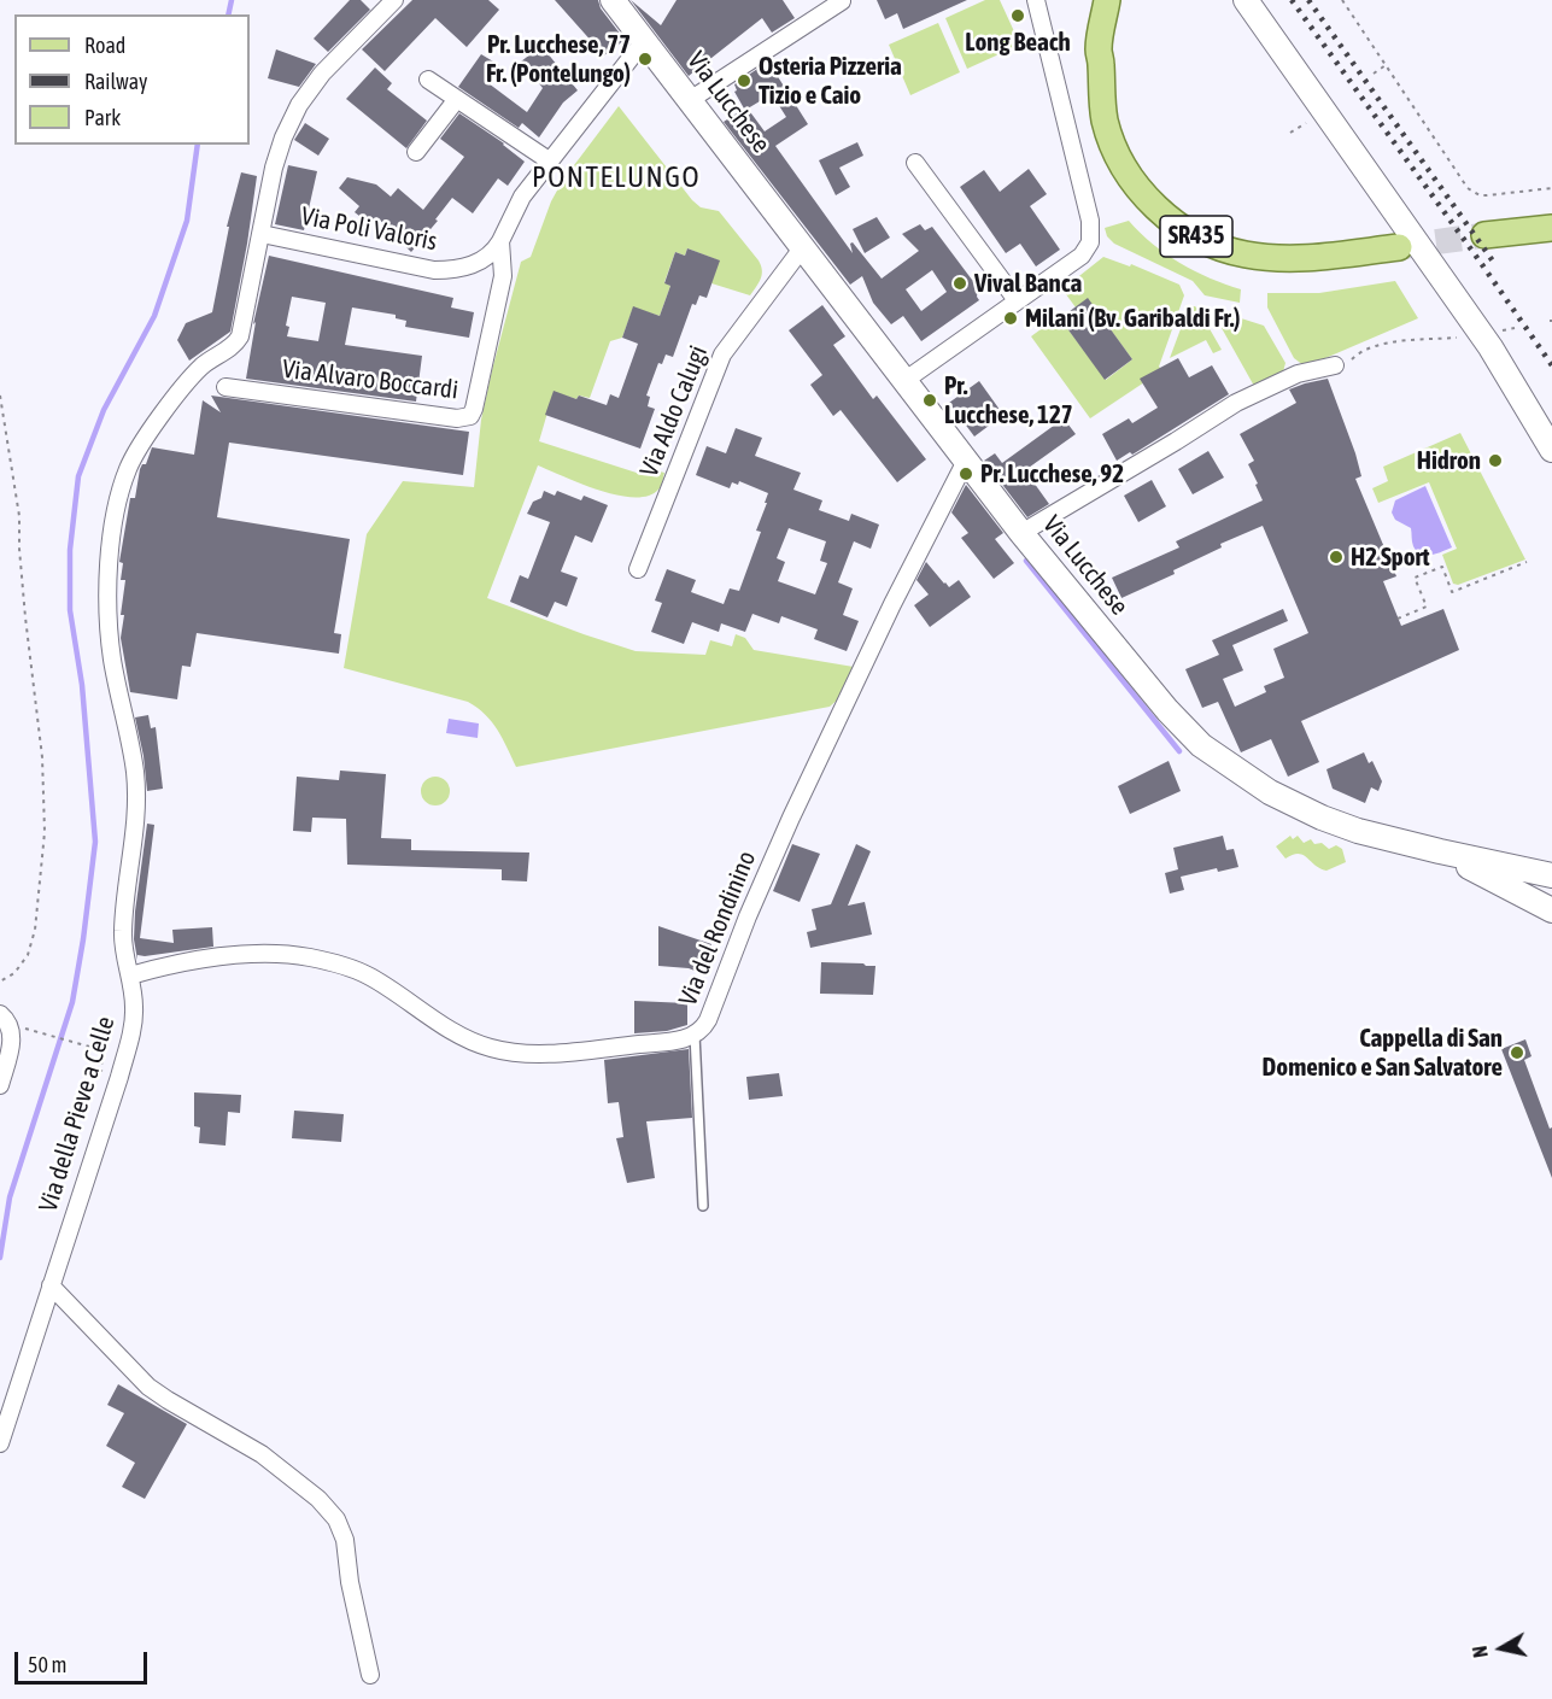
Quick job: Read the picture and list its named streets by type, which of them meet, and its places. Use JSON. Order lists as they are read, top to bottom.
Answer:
{
  "streets": {
    "main road": ["SR435"],
    "street": [
      "Via Lucchese",
      "Via Poli Valoris",
      "Via Alvaro Boccardi",
      "Via Aldo Calugi",
      "Via del Rondinino",
      "Via della Pieve a Celle"
    ]
  },
  "crossings": [
    ["Via Lucchese", "Via Alvaro Boccardi"],
    ["Via Lucchese", "Via Aldo Calugi"],
    ["Via Lucchese", "Via del Rondinino"],
    ["Via Poli Valoris", "Via Alvaro Boccardi"],
    ["Via Poli Valoris", "Via della Pieve a Celle"],
    ["Via del Rondinino", "Via della Pieve a Celle"]
  ],
  "districts": ["PONTELUNGO"],
  "places": [
    "Long Beach",
    "Pr. Lucchese, 77 Fr. (Pontelungo)",
    "Osteria Pizzeria Tizio e Caio",
    "Vival Banca",
    "Milani (Bv. Garibaldi Fr.)",
    "Pr. Lucchese, 127",
    "Hidron",
    "Pr. Lucchese, 92",
    "H2 Sport",
    "Cappella di San Domenico e San Salvatore"
  ],
  "legend": ["Road", "Railway", "Park"],
  "scale_bar": "50 m",
  "north": "left"
}
